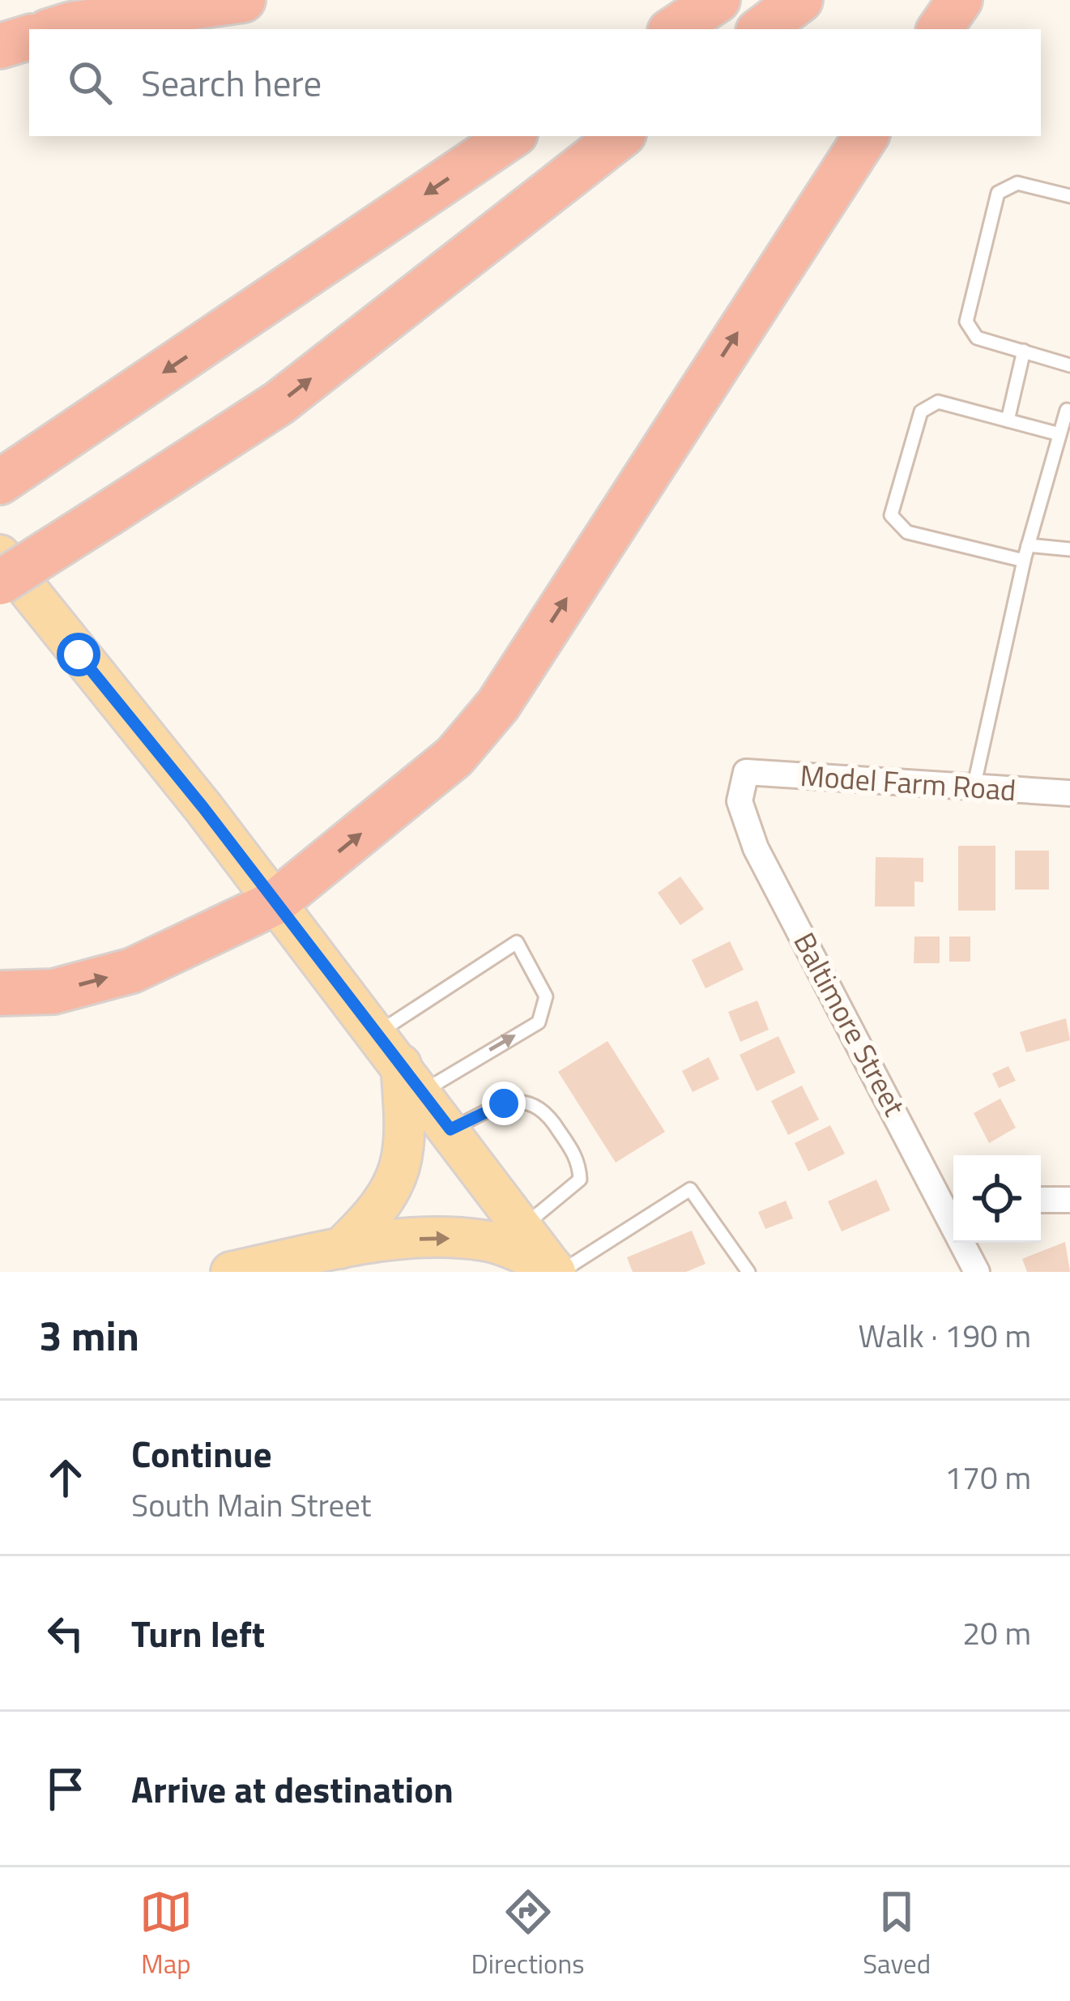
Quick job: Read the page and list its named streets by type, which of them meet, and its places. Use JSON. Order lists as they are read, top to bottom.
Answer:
{
  "streets": {
    "street": ["Model Farm Road", "Baltimore Street"]
  },
  "crossings": [
    ["Model Farm Road", "Baltimore Street"]
  ],
  "page": {
    "search": "Search here",
    "heading": ["3 min", "Walk · 190 m"],
    "list": [
      ["Continue", "South Main Street", "170 m"],
      ["Turn left", "20 m"],
      "Arrive at destination"
    ],
    "nav": ["Map", "Directions", "Saved"]
  }
}
